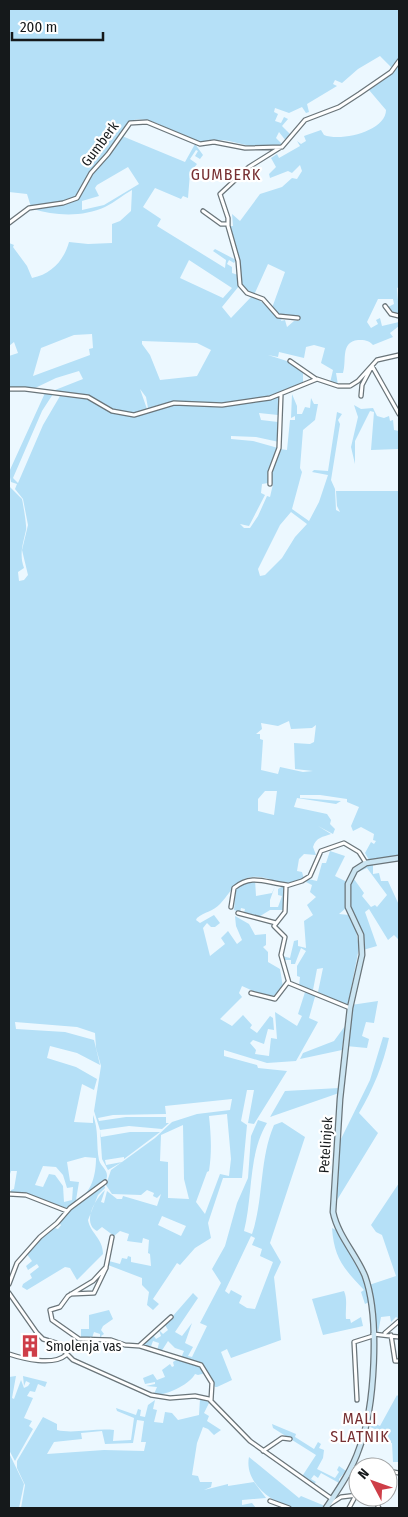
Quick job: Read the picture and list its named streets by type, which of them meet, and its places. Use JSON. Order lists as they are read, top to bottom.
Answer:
{
  "streets": {
    "main road": ["Petelinjek"],
    "street": ["Gumberk"]
  },
  "districts": ["GUMBERK", "MALI SLATNIK"],
  "places": {
    "building": ["Smolenja vas"]
  },
  "scale_bar": "200 m",
  "north": "top left"
}
